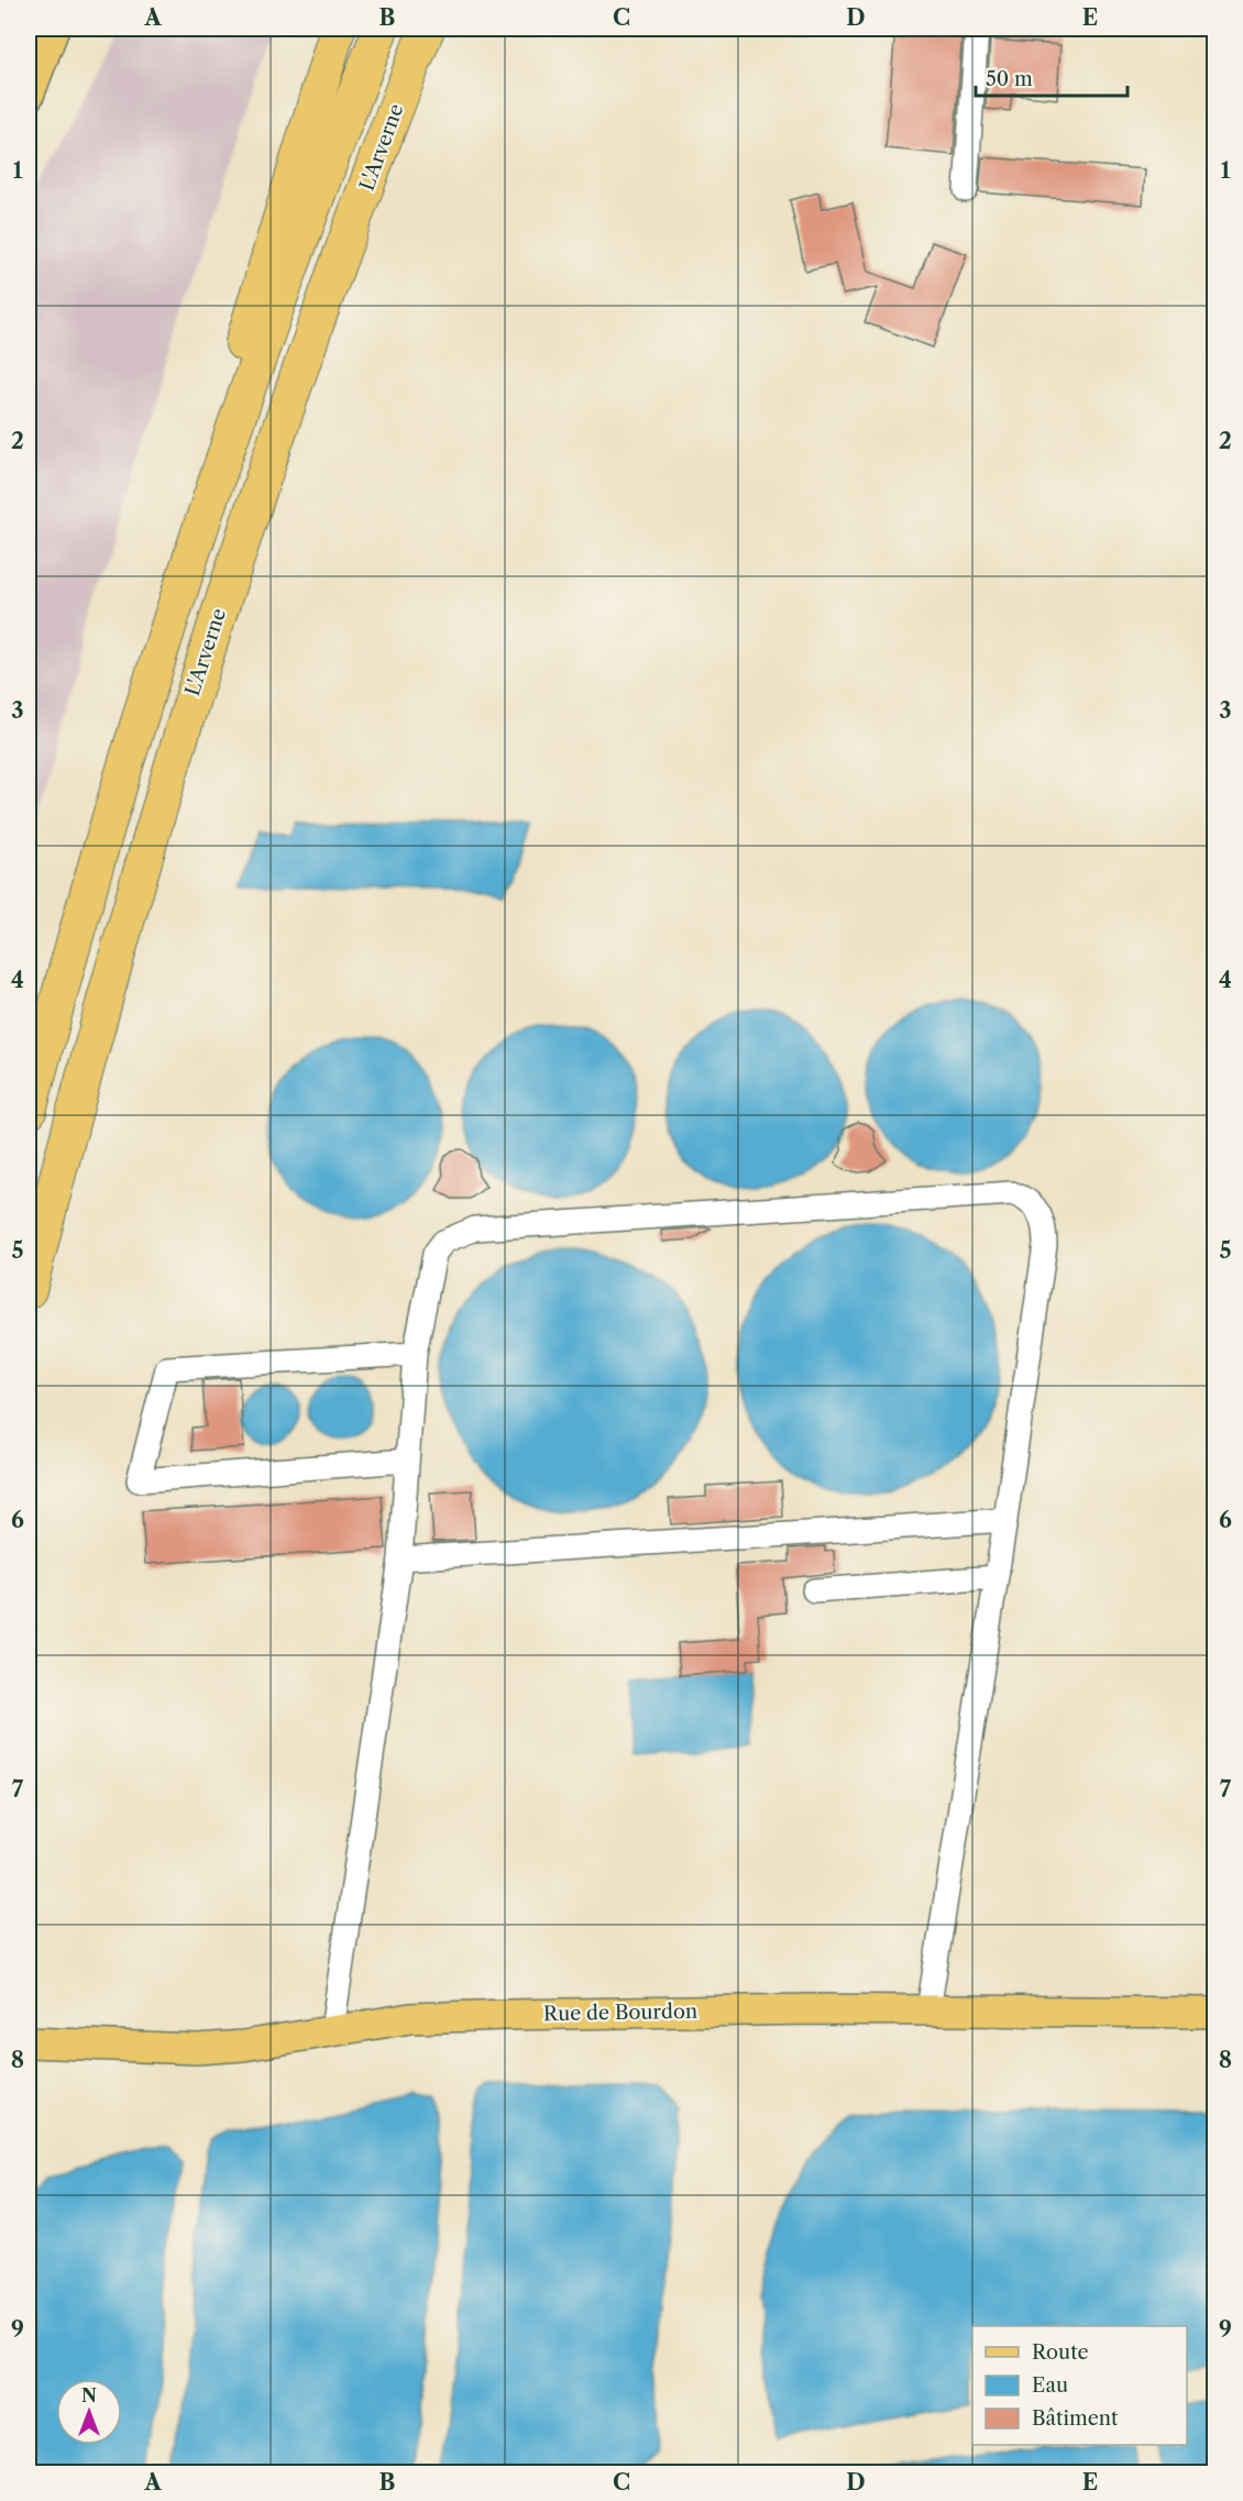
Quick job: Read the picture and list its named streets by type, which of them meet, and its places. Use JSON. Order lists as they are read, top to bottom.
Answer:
{
  "streets": {
    "highway": ["L'Arverne"],
    "main road": ["Rue de Bourdon"]
  },
  "legend": ["Route", "Eau", "Bâtiment"],
  "scale_bar": "50 m",
  "north": "top",
  "grid": {
    "columns": [
      "A",
      "B",
      "C",
      "D",
      "E"
    ],
    "rows": [
      "1",
      "2",
      "3",
      "4",
      "5",
      "6",
      "7",
      "8",
      "9"
    ]
  }
}
